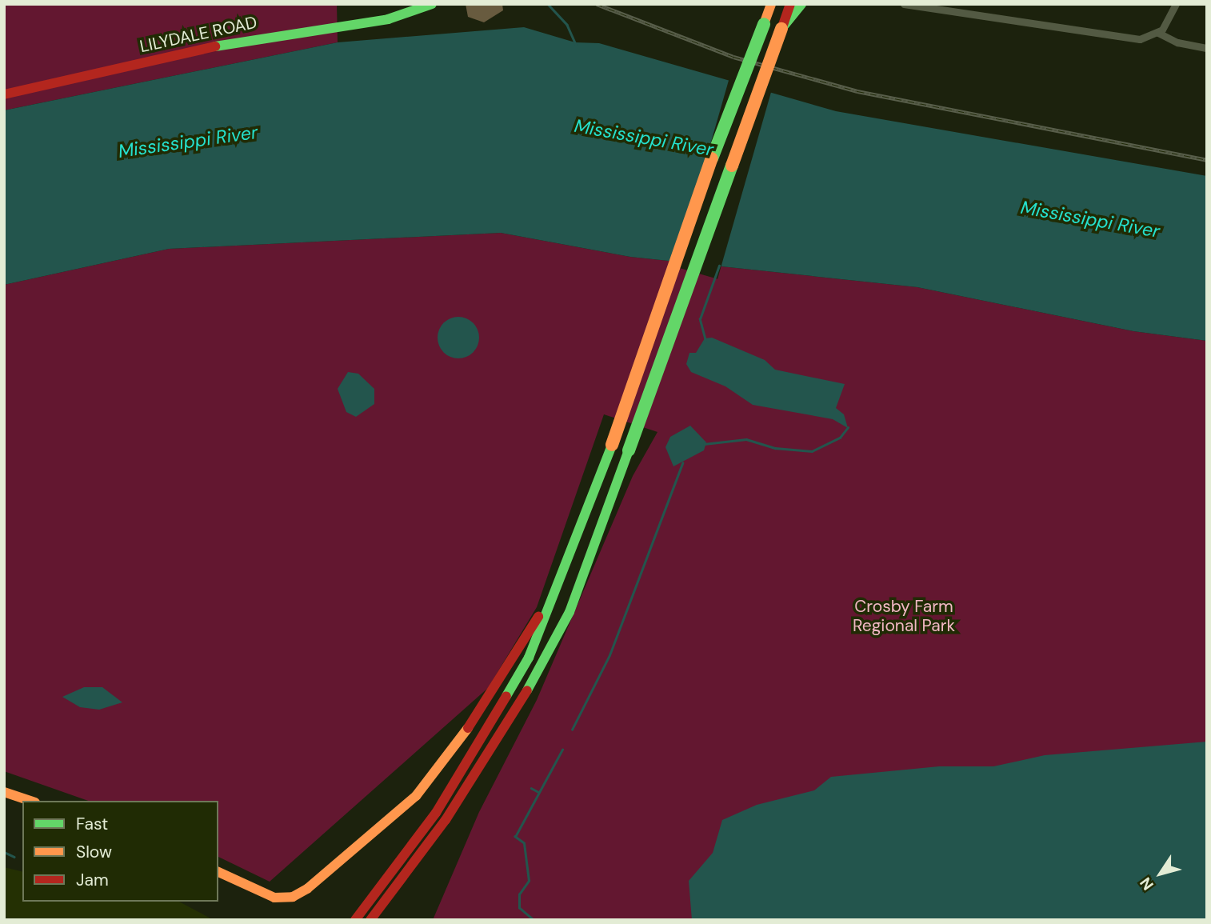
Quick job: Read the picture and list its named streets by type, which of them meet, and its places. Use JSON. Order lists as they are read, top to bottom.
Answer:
{
  "streets": {
    "main road": ["LILYDALE ROAD"]
  },
  "water": ["Mississippi River"],
  "parks": ["Crosby Farm Regional Park"],
  "legend": ["Fast", "Slow", "Jam"],
  "north": "bottom left"
}
